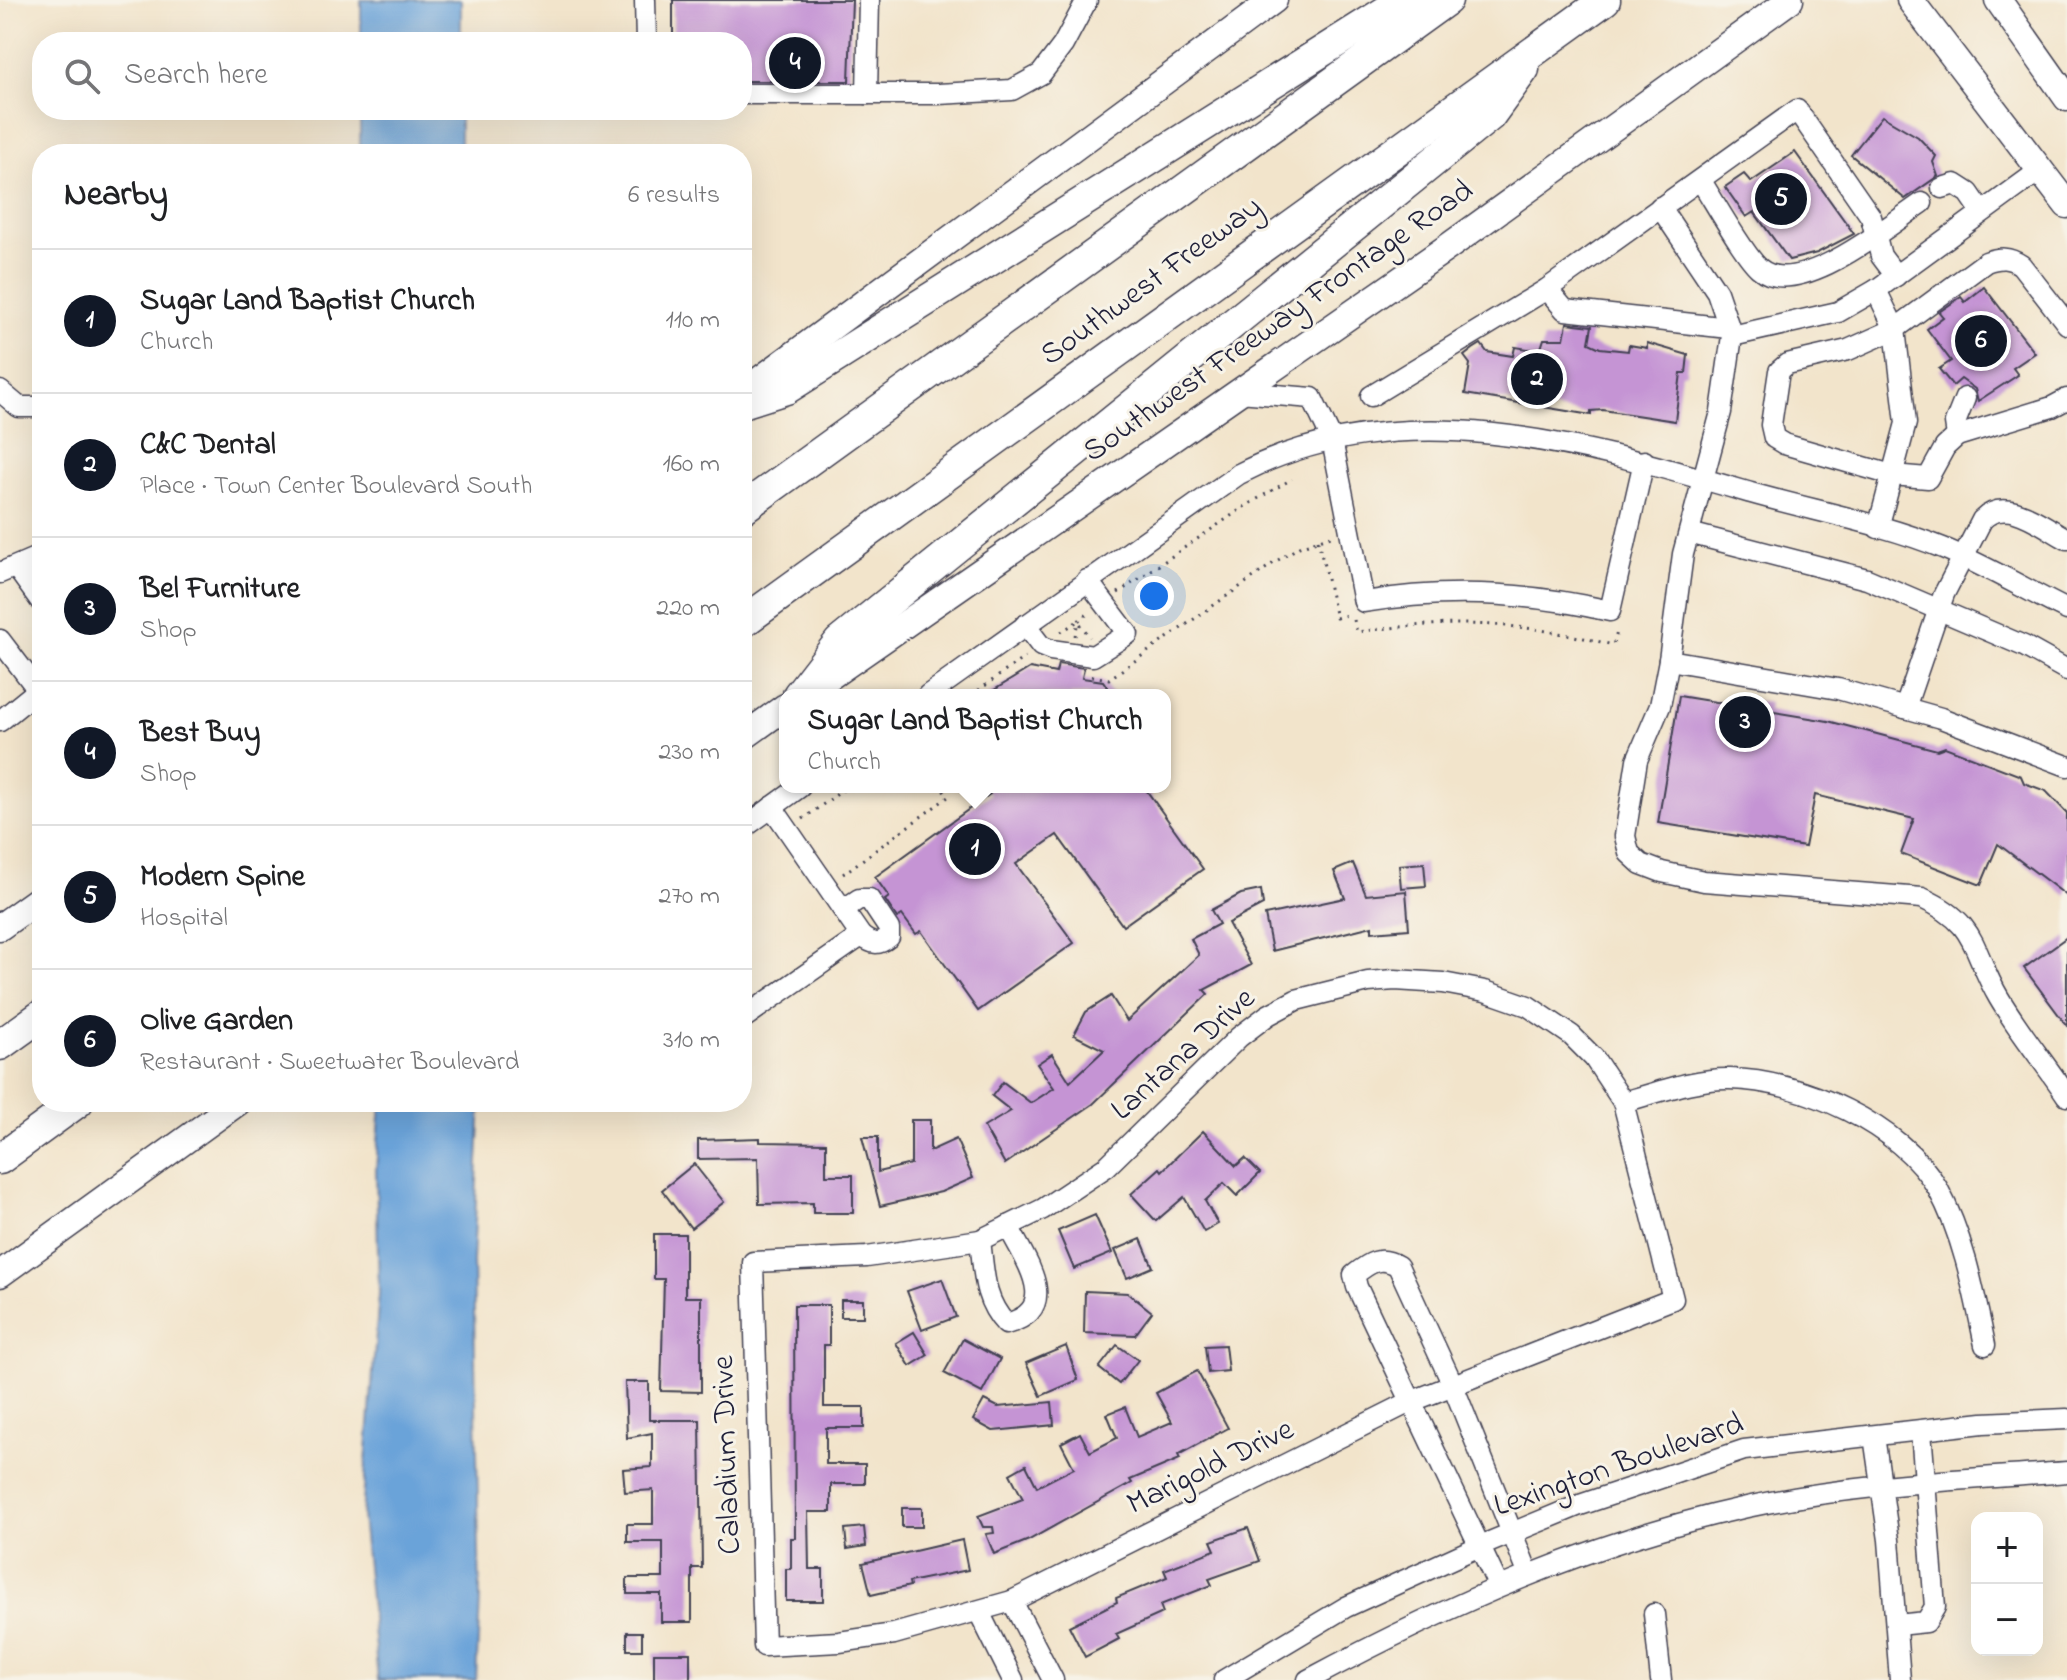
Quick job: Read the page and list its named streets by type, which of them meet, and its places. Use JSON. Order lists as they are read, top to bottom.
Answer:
{
  "streets": {
    "highway": ["Southwest Freeway"],
    "main road": ["Southwest Freeway Frontage Road"],
    "street": [
      "Lantana Drive",
      "Caladium Drive",
      "Lexington Boulevard",
      "Marigold Drive"
    ]
  },
  "crossings": [
    ["Lantana Drive", "Caladium Drive"],
    ["Lantana Drive", "Marigold Drive"],
    ["Caladium Drive", "Marigold Drive"]
  ],
  "page": {
    "search": "Search here",
    "pins": [
      "4",
      "5",
      "6",
      "2",
      "3",
      "1"
    ],
    "heading": ["Nearby", "6 results"],
    "list": [
      {
        "mark": "1",
        "name": "Sugar Land Baptist Church",
        "note": "Church",
        "value": "110 m"
      },
      {
        "mark": "2",
        "name": "C&C Dental",
        "note": "Place · Town Center Boulevard South",
        "value": "160 m"
      },
      {
        "mark": "3",
        "name": "Bel Furniture",
        "note": "Shop",
        "value": "220 m"
      },
      {
        "mark": "4",
        "name": "Best Buy",
        "note": "Shop",
        "value": "230 m"
      },
      {
        "mark": "5",
        "name": "Modern Spine",
        "note": "Hospital",
        "value": "270 m"
      },
      {
        "mark": "6",
        "name": "Olive Garden",
        "note": "Restaurant · Sweetwater Boulevard",
        "value": "310 m"
      }
    ],
    "popup": ["Sugar Land Baptist Church", "Church"],
    "map_buttons": ["+", "−"]
  }
}
